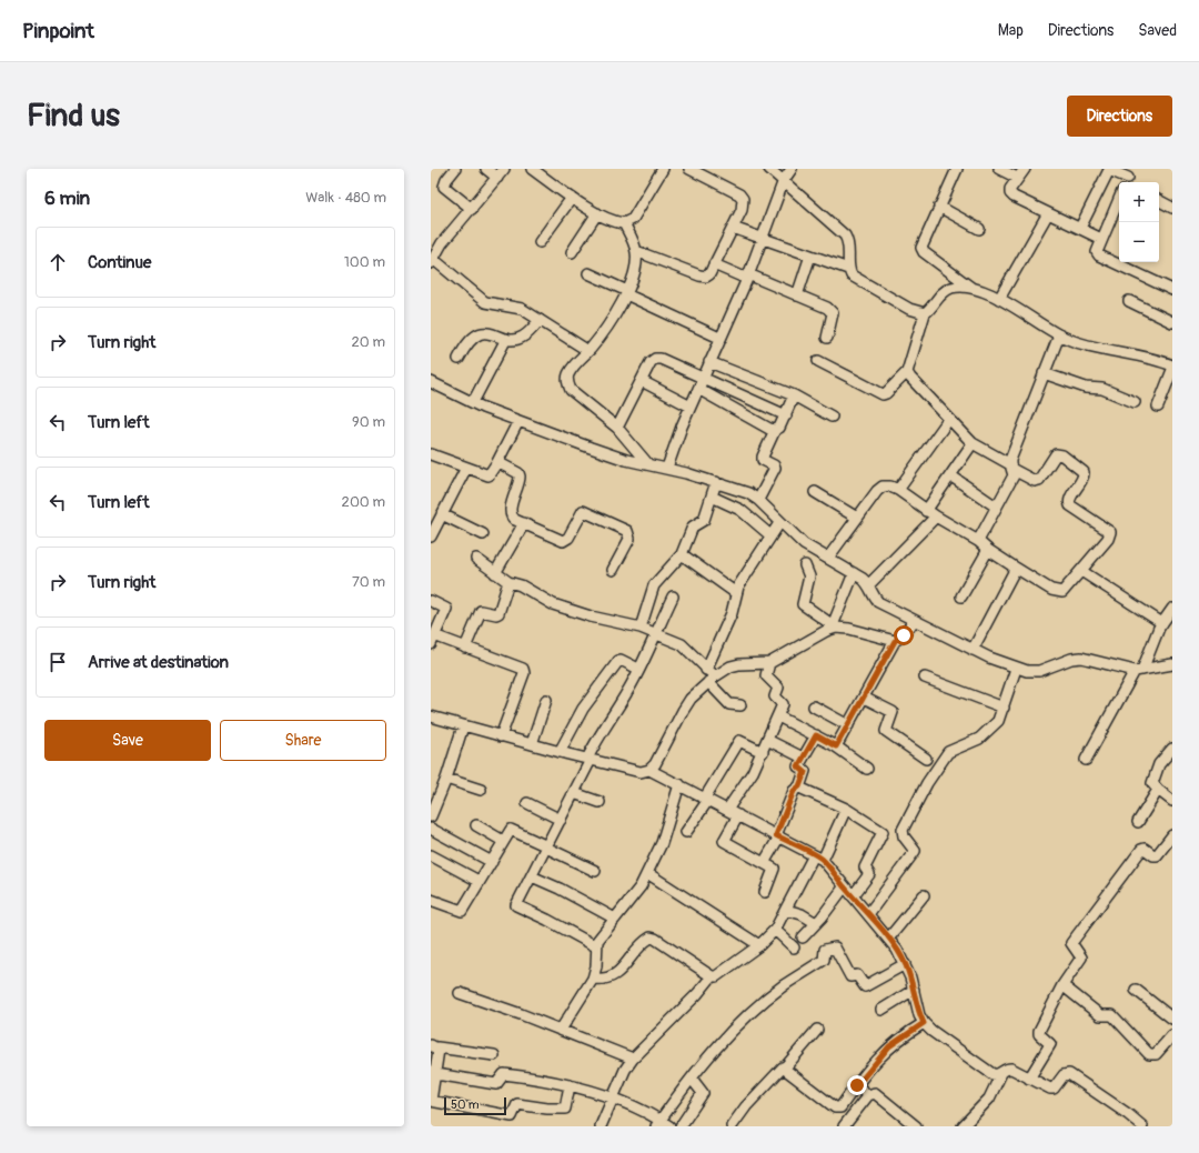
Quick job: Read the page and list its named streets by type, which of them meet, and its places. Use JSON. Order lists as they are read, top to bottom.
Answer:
{
  "scale_bar": "50 m",
  "page": {
    "header": "Pinpoint",
    "nav": ["Map", "Directions", "Saved"],
    "buttons": [
      "Directions",
      ["Save", "Share"]
    ],
    "title": "Find us",
    "heading": ["6 min", "Walk · 480 m"],
    "map_buttons": ["+", "−"],
    "list": [
      ["Continue", "100 m"],
      ["Turn right", "20 m"],
      ["Turn left", "90 m"],
      ["Turn left", "200 m"],
      ["Turn right", "70 m"],
      "Arrive at destination"
    ],
    "scale": "50 m"
  }
}
